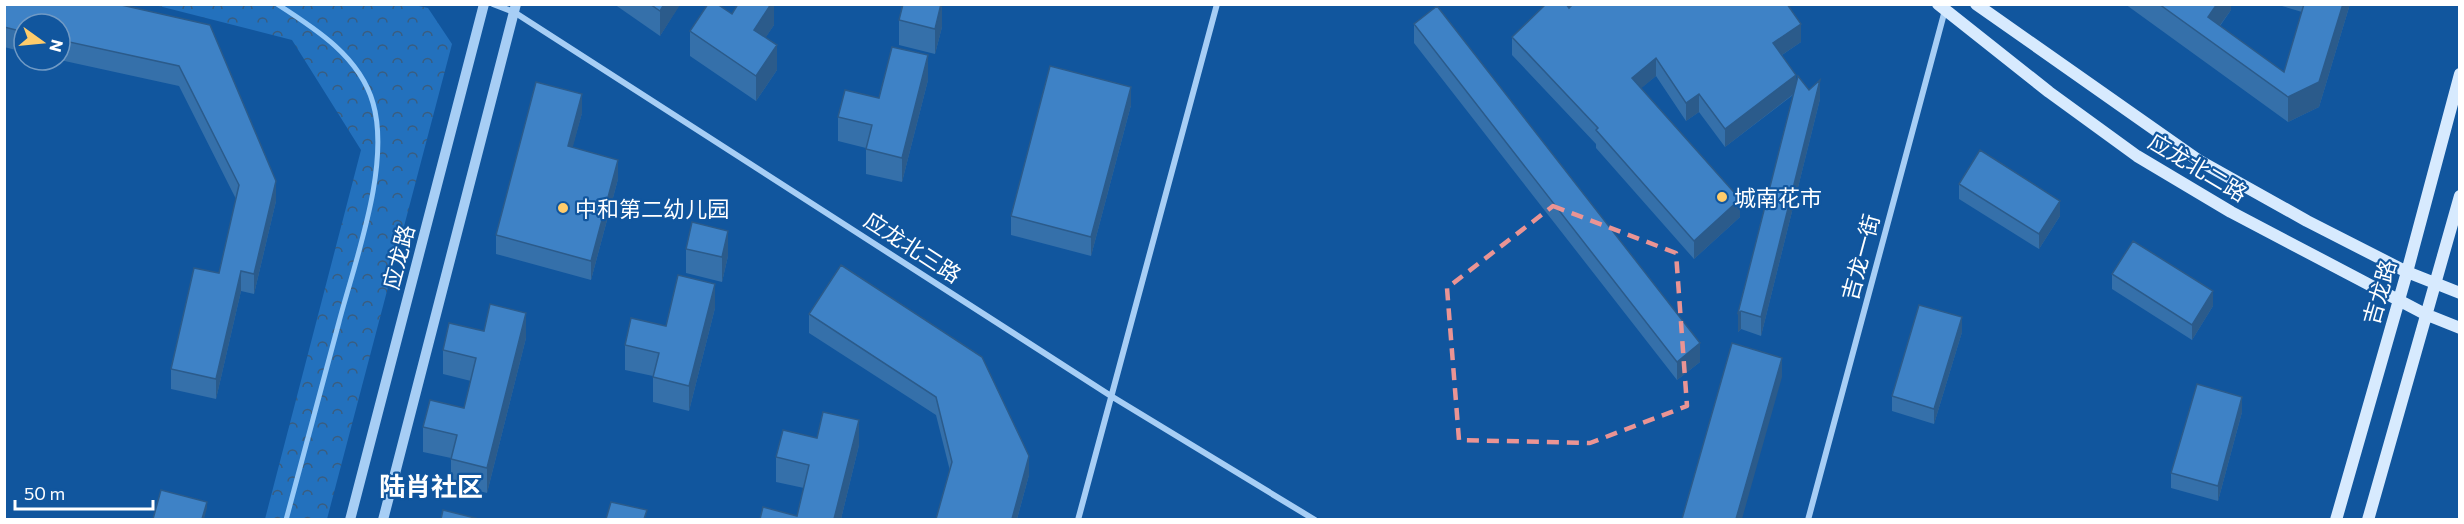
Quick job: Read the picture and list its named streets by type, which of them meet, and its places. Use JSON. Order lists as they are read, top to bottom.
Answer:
{
  "streets": {
    "main road": ["应龙北二路", "吉龙路"],
    "street": ["应龙北三路", "应龙路", "吉龙一街"]
  },
  "crossings": [
    ["应龙北二路", "吉龙一街"],
    ["应龙北二路", "吉龙路"]
  ],
  "districts": ["陆肖社区"],
  "places": ["城南花市", "中和第二幼儿园"],
  "scale_bar": "50 m",
  "north": "right"
}
